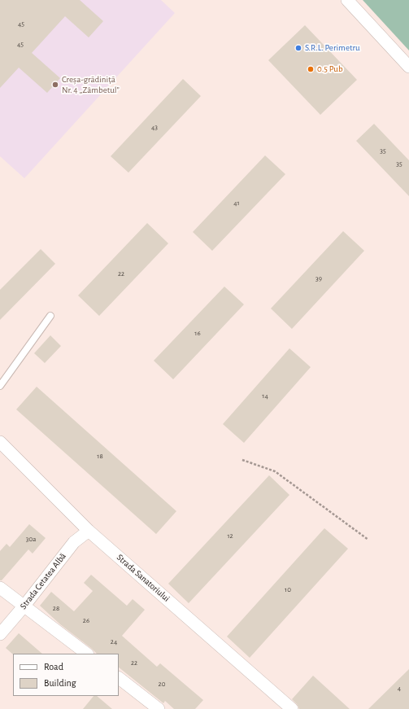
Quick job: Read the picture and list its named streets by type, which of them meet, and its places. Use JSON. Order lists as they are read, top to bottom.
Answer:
{
  "streets": {
    "street": ["Strada Sanatoriului", "Strada Cetatea Albă"]
  },
  "crossings": [
    ["Strada Sanatoriului", "Strada Cetatea Albă"]
  ],
  "places": ["S.R.L. Perimetru", "0.5 Pub", "Creșa-grădiniță Nr. 4 „Zâmbetul”"],
  "house_numbers": [
    "45",
    "45",
    "43",
    "35",
    "35",
    "41",
    "22",
    "39",
    "16",
    "14",
    "18",
    "12",
    "30a",
    "10",
    "28",
    "26",
    "24",
    "22",
    "20",
    "4"
  ],
  "legend": ["Road", "Building"]
}
